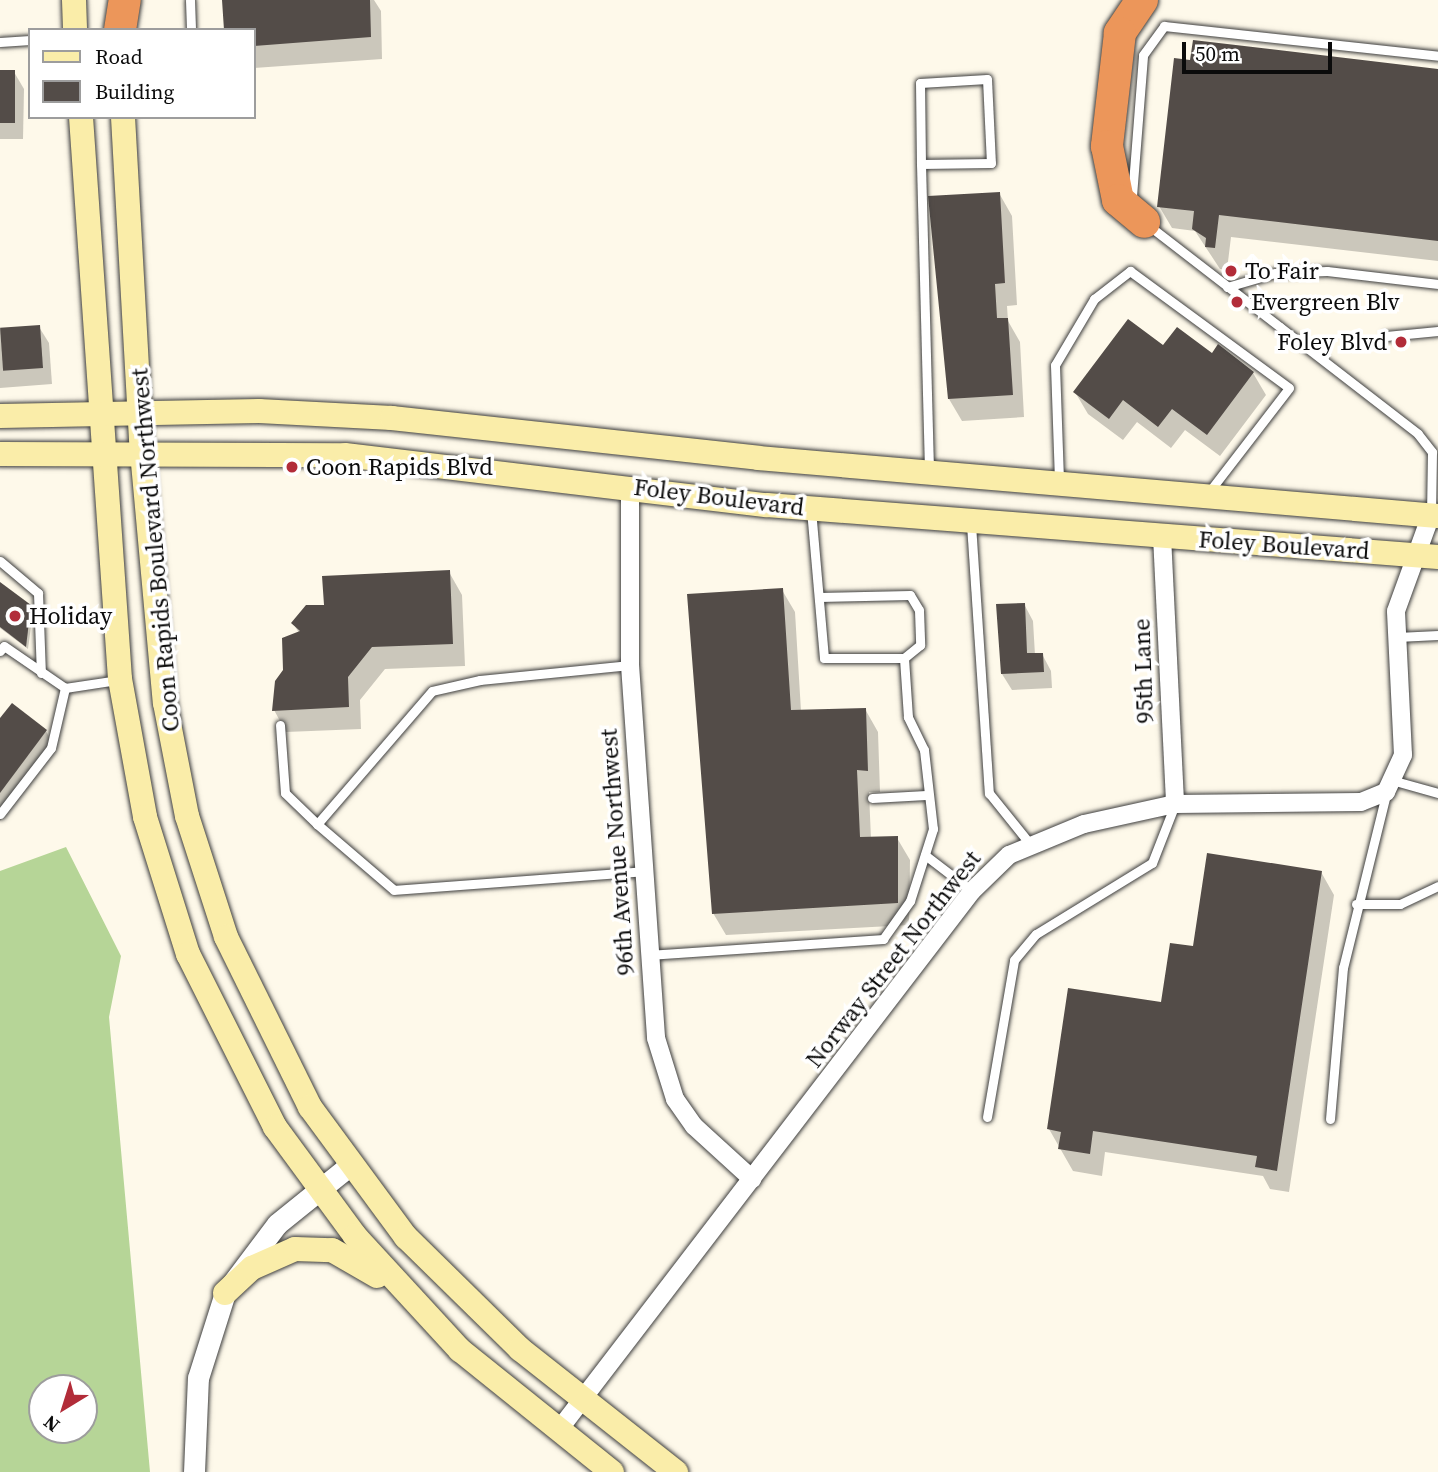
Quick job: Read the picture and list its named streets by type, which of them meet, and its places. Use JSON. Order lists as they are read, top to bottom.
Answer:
{
  "streets": {
    "main road": ["Foley Boulevard", "Coon Rapids Boulevard Northwest"],
    "street": ["95th Lane", "96th Avenue Northwest", "Norway Street Northwest"]
  },
  "crossings": [
    ["Foley Boulevard", "Coon Rapids Boulevard Northwest"],
    ["Foley Boulevard", "95th Lane"],
    ["Foley Boulevard", "96th Avenue Northwest"],
    ["Coon Rapids Boulevard Northwest", "Norway Street Northwest"],
    ["95th Lane", "Norway Street Northwest"],
    ["96th Avenue Northwest", "Norway Street Northwest"]
  ],
  "places": [
    "To Fair",
    "Evergreen Blv",
    "Foley Blvd",
    "Coon Rapids Blvd",
    "Holiday"
  ],
  "legend": ["Road", "Building"],
  "scale_bar": "50 m",
  "north": "bottom left"
}
